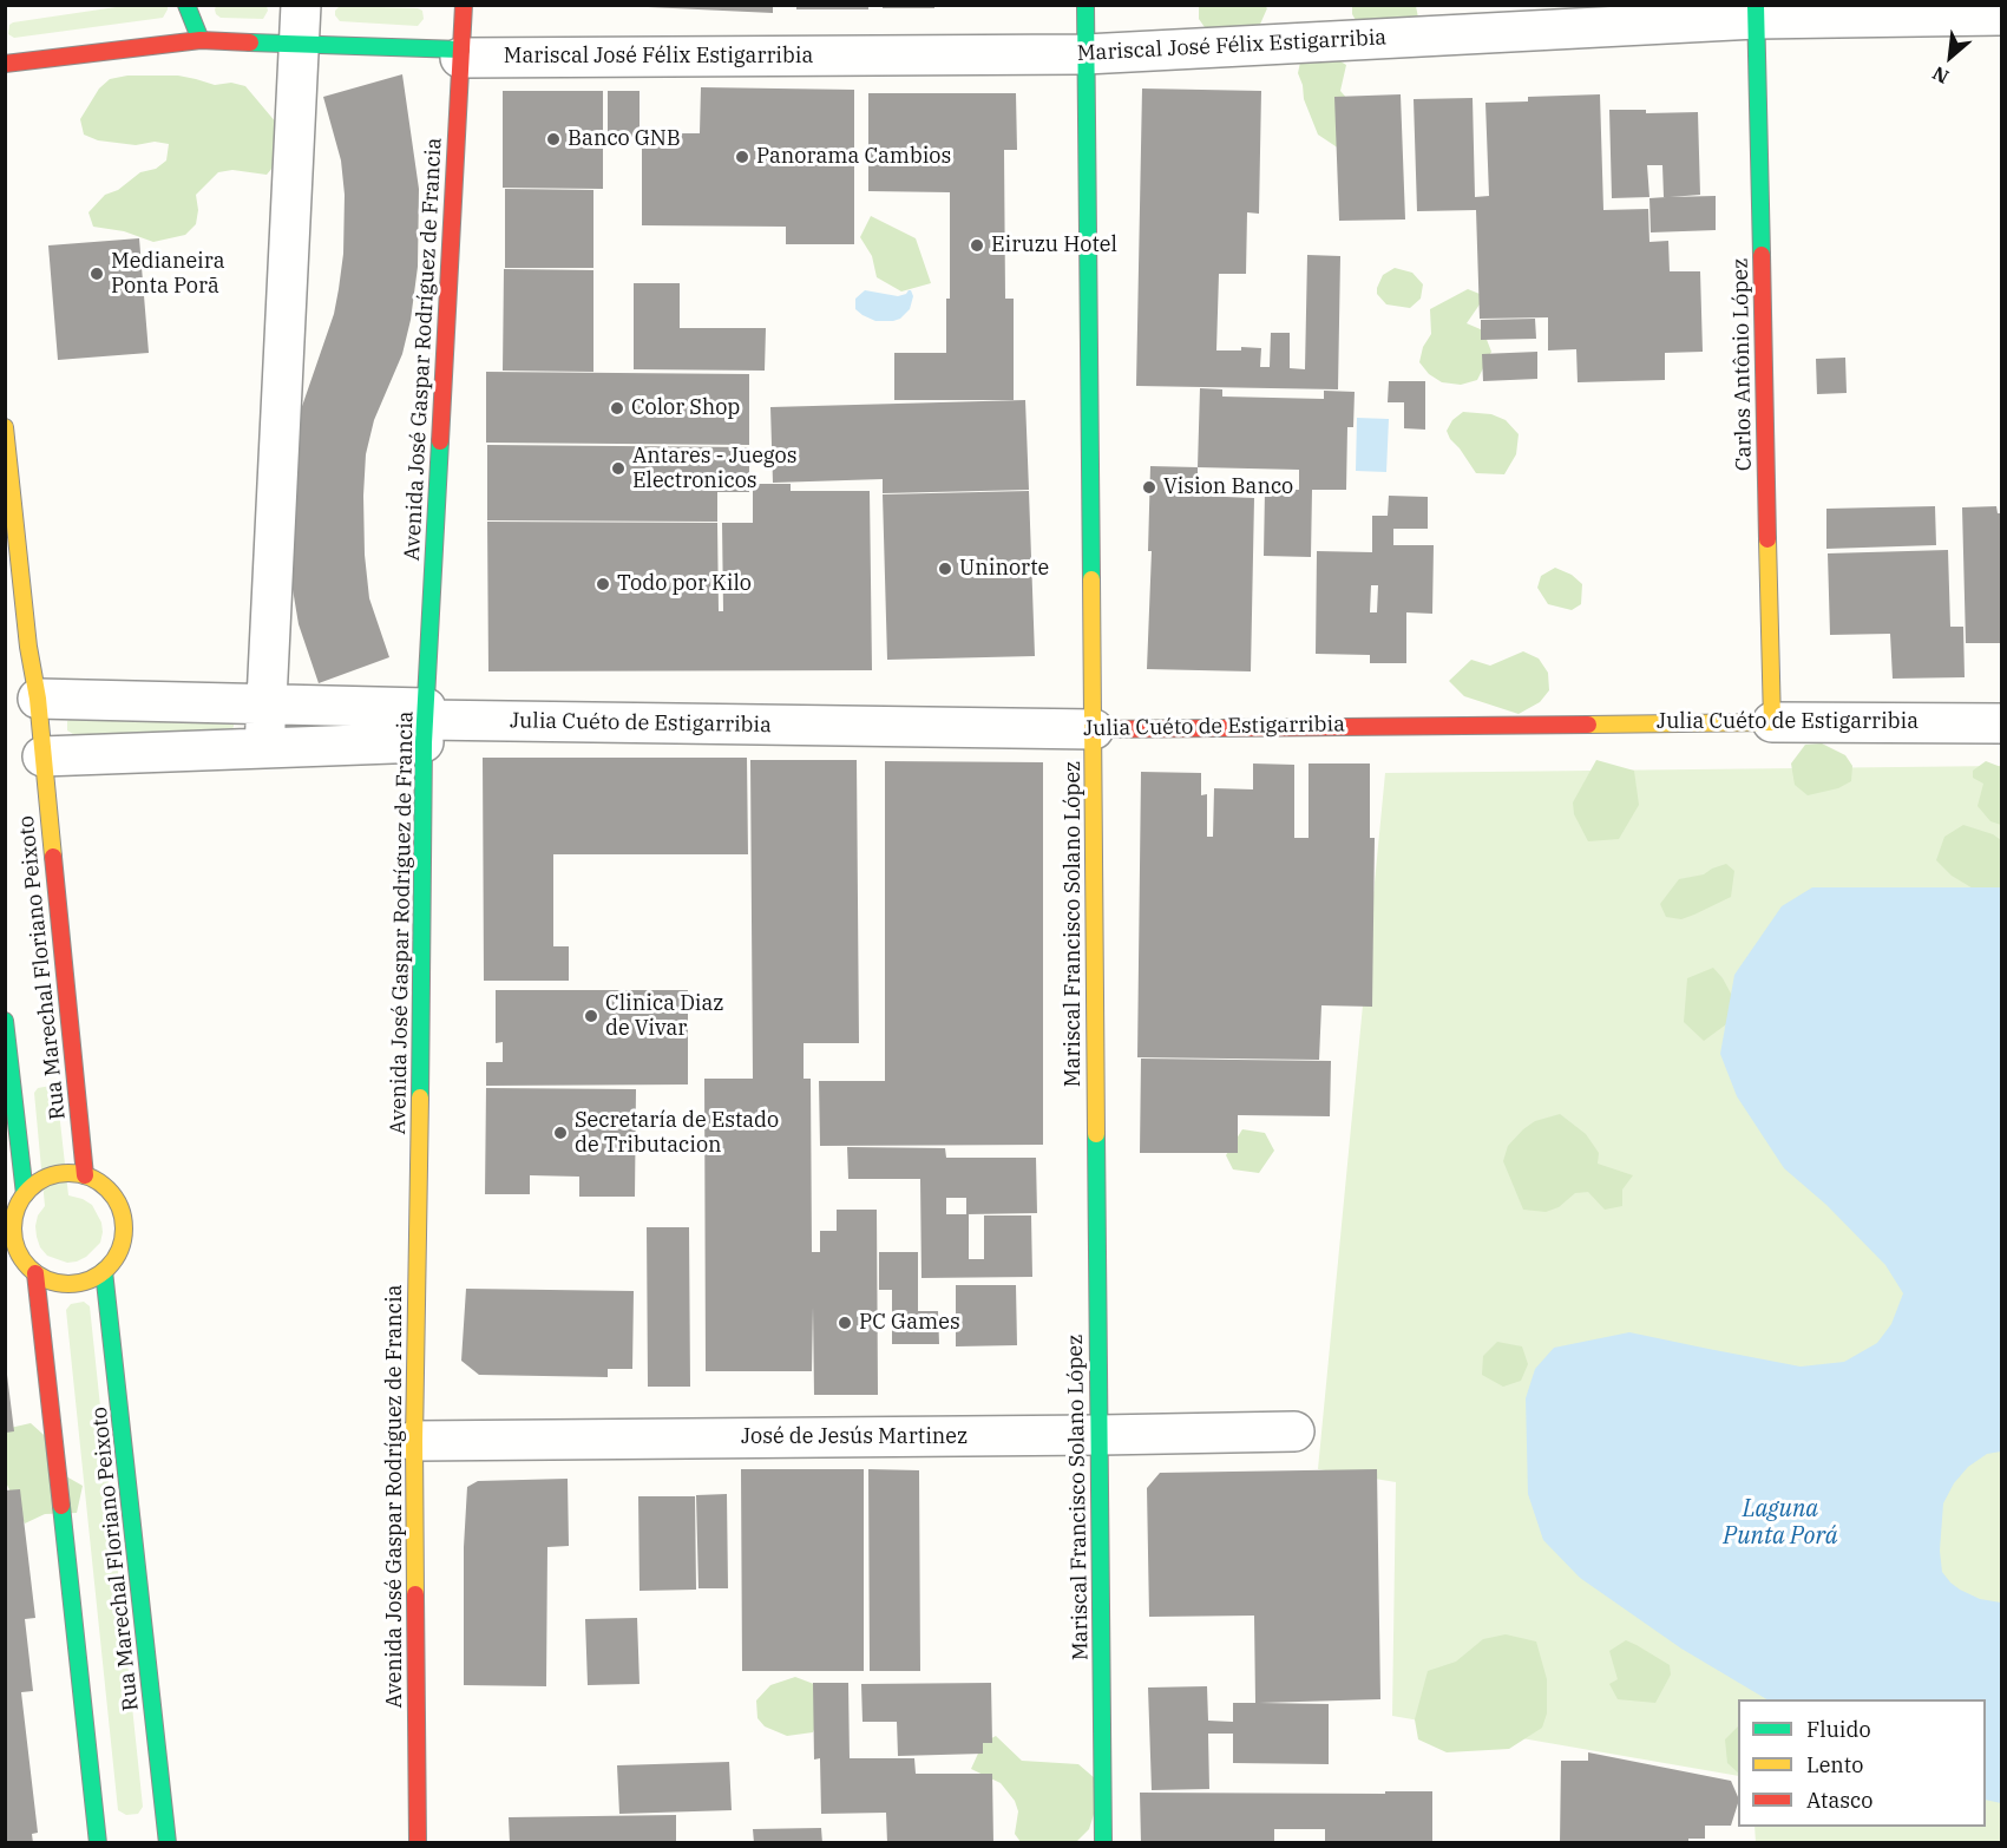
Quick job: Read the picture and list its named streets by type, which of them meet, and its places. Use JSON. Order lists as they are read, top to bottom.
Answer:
{
  "streets": {
    "main road": [
      "Avenida José Gaspar Rodríguez de Francia",
      "Carlos Antônio López",
      "Julia Cuéto de Estigarribia",
      "Mariscal Francisco Solano López",
      "Rua Marechal Floriano Peixoto"
    ],
    "street": ["Mariscal José Félix Estigarribia", "José de Jesús Martinez"]
  },
  "crossings": [
    ["Mariscal José Félix Estigarribia", "Avenida José Gaspar Rodríguez de Francia"],
    ["Mariscal José Félix Estigarribia", "Carlos Antônio López"],
    ["Mariscal José Félix Estigarribia", "Mariscal Francisco Solano López"],
    ["Avenida José Gaspar Rodríguez de Francia", "Julia Cuéto de Estigarribia"],
    ["Avenida José Gaspar Rodríguez de Francia", "José de Jesús Martinez"],
    ["Carlos Antônio López", "Julia Cuéto de Estigarribia"],
    ["Julia Cuéto de Estigarribia", "Mariscal Francisco Solano López"],
    ["Julia Cuéto de Estigarribia", "Rua Marechal Floriano Peixoto"],
    ["Mariscal Francisco Solano López", "José de Jesús Martinez"]
  ],
  "water": ["Laguna Punta Porá"],
  "places": [
    "Banco GNB",
    "Panorama Cambios",
    "Eiruzu Hotel",
    "Medianeira Ponta Porã",
    "Color Shop",
    "Antares - Juegos Electronicos",
    "Vision Banco",
    "Uninorte",
    "Todo por Kilo",
    "Clinica Diaz de Vivar",
    "Secretaría de Estado de Tributacion",
    "PC Games"
  ],
  "legend": ["Fluido", "Lento", "Atasco"],
  "north": "bottom left"
}
